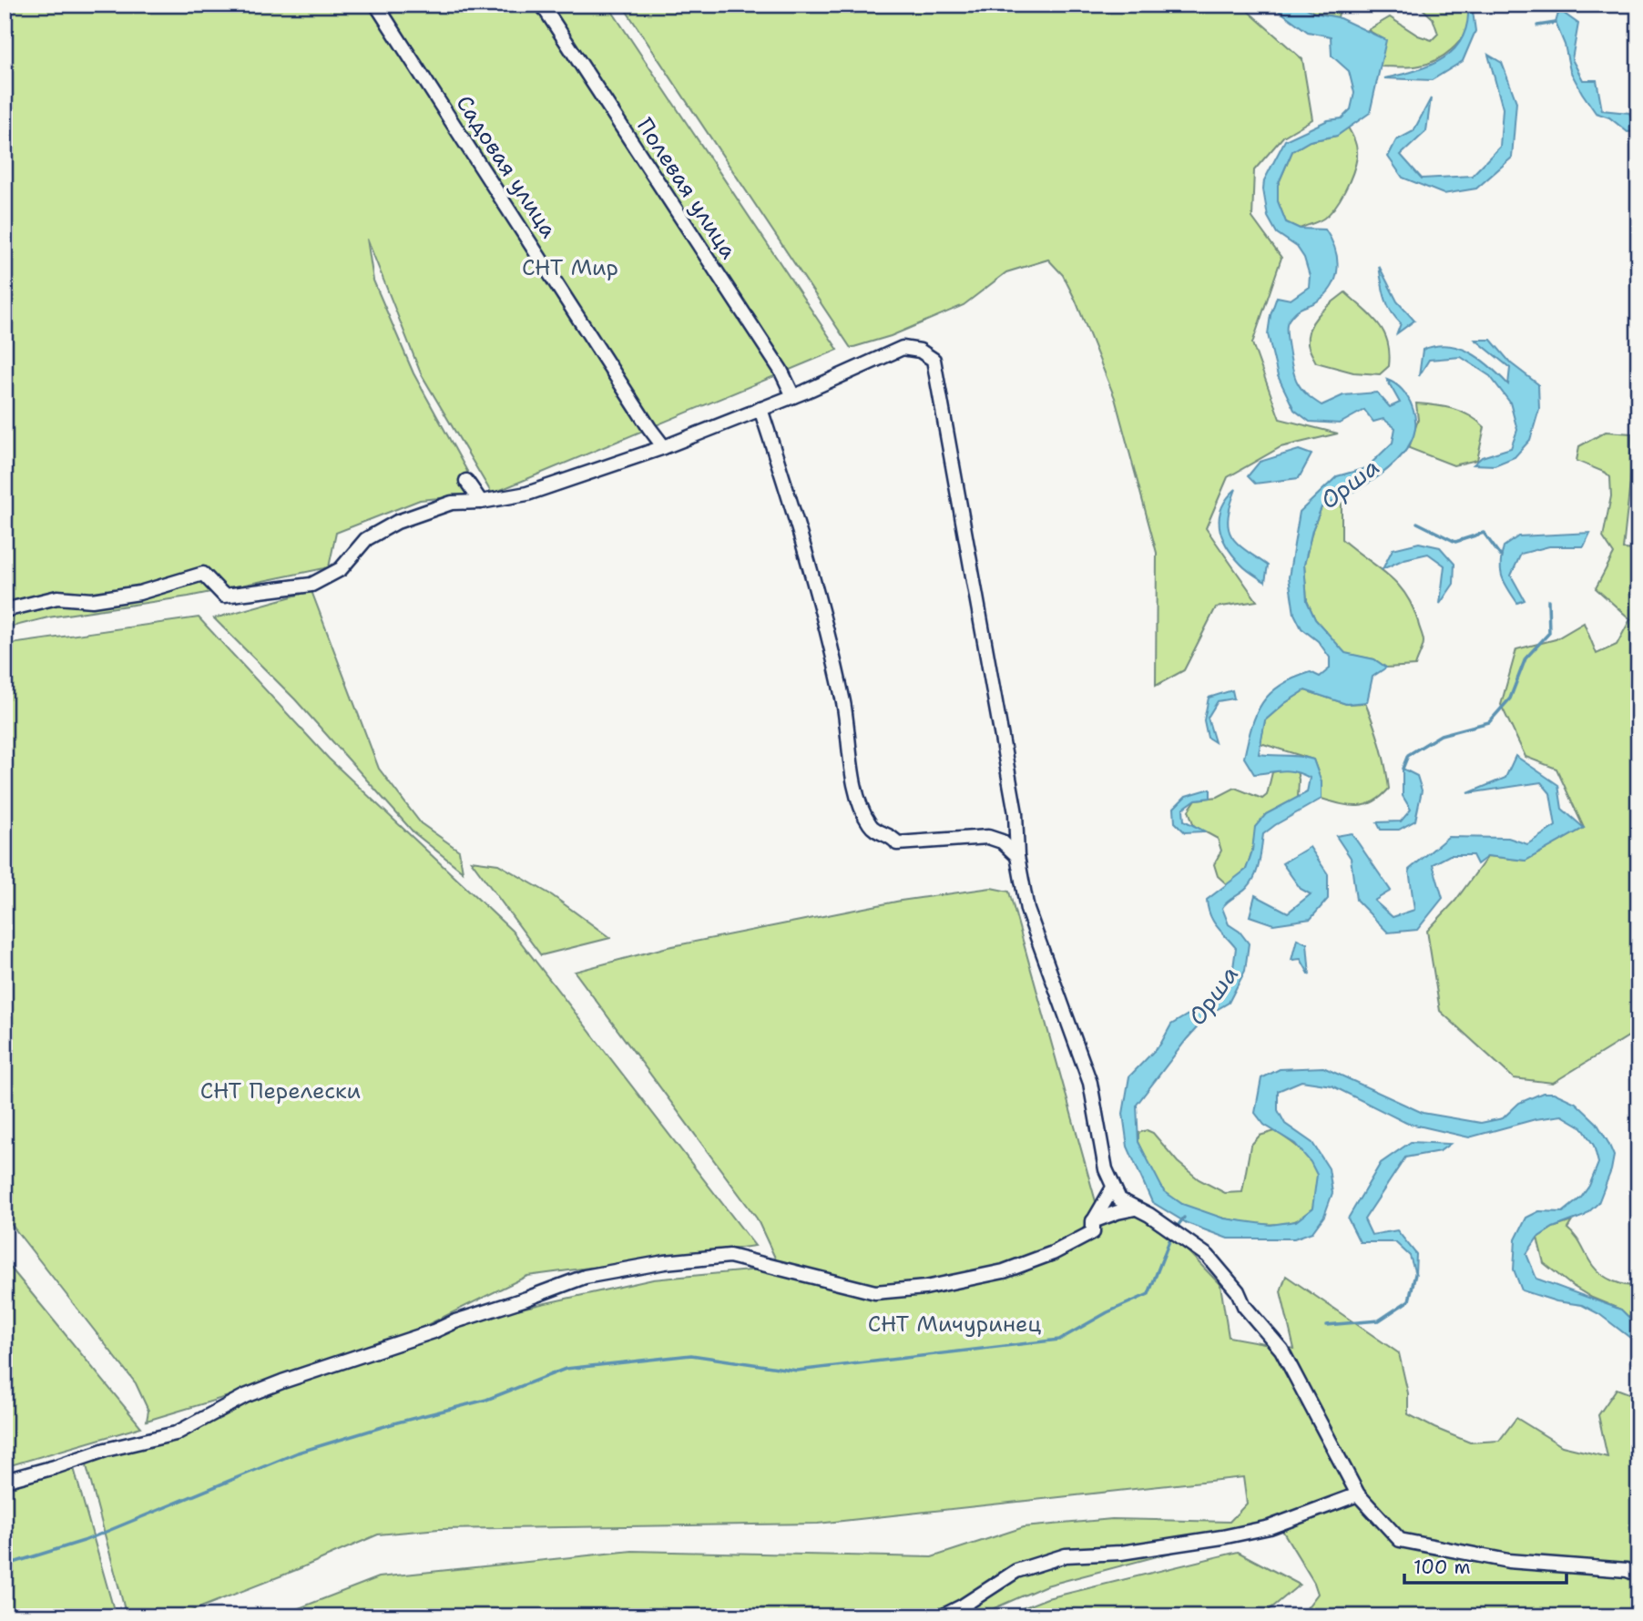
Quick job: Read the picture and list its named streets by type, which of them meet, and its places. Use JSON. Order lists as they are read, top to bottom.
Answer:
{
  "streets": {
    "street": ["Садовая улица", "Полевая улица"]
  },
  "water": ["Орша"],
  "parks": ["СНТ Мир", "СНТ Перелески", "СНТ Мичуринец"],
  "scale_bar": "100 m"
}
